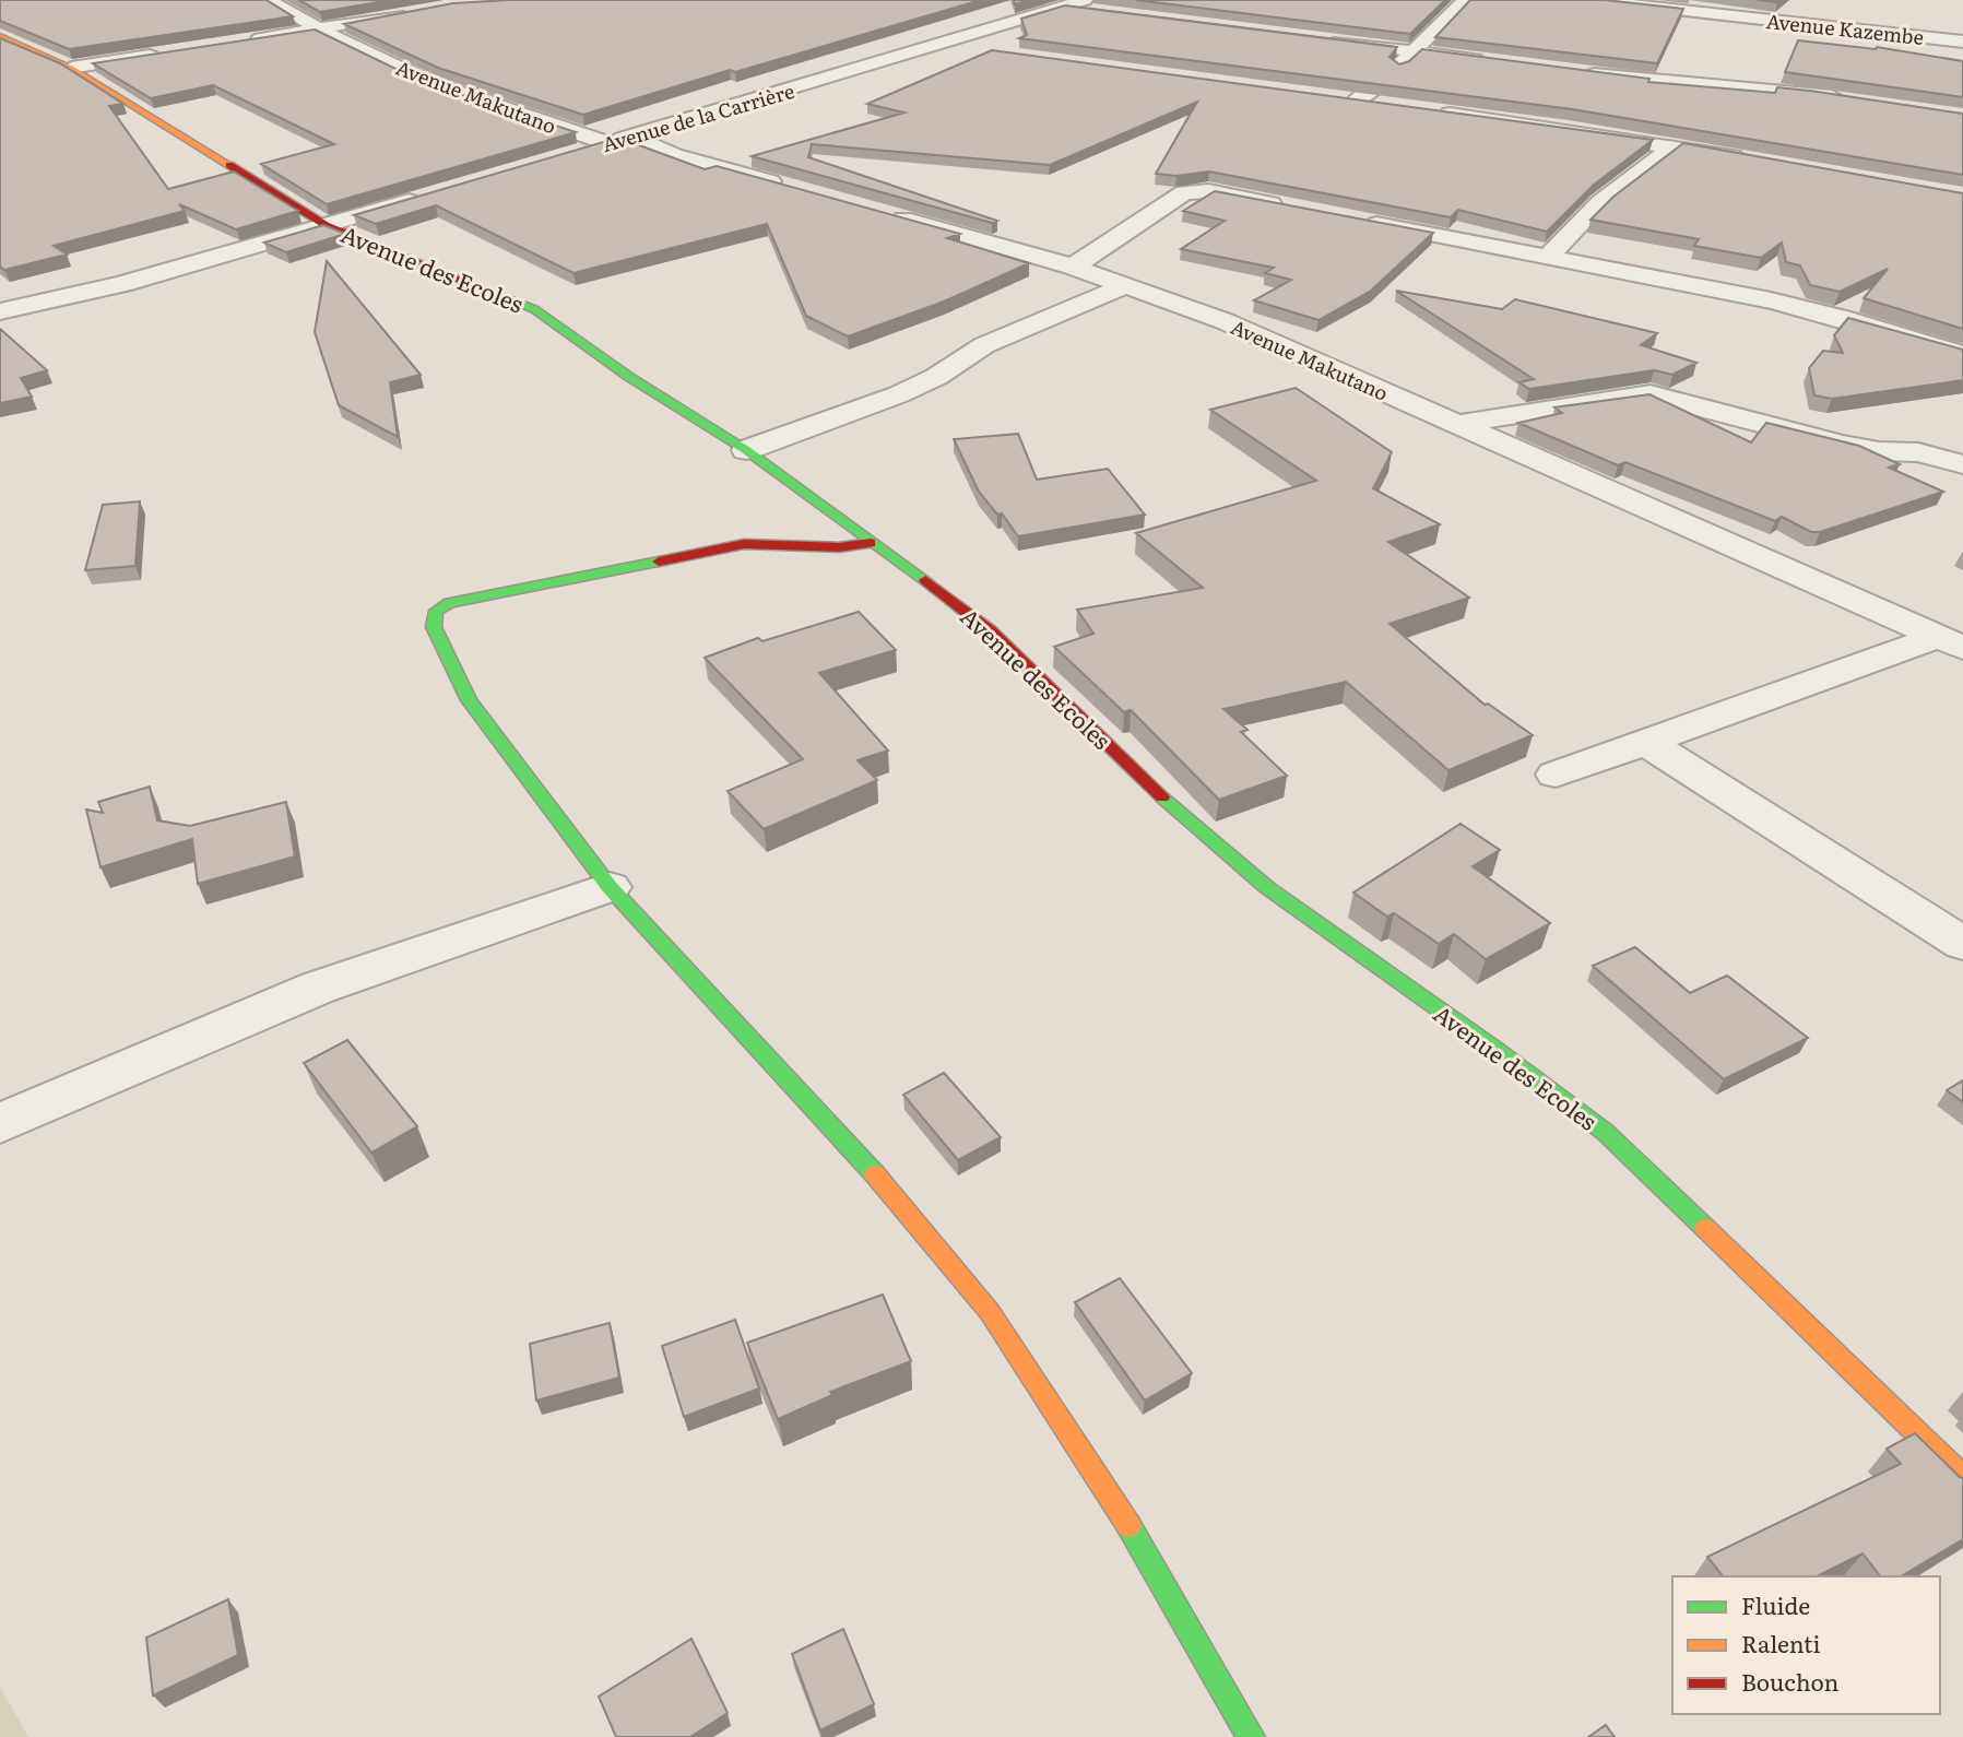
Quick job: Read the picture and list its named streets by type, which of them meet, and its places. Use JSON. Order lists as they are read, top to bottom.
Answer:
{
  "streets": {
    "street": [
      "Avenue Kazembe",
      "Avenue Makutano",
      "Avenue de la Carrière",
      "Avenue des Ecoles"
    ]
  },
  "crossings": [
    ["Avenue Makutano", "Avenue de la Carrière"]
  ],
  "legend": ["Fluide", "Ralenti", "Bouchon"]
}
